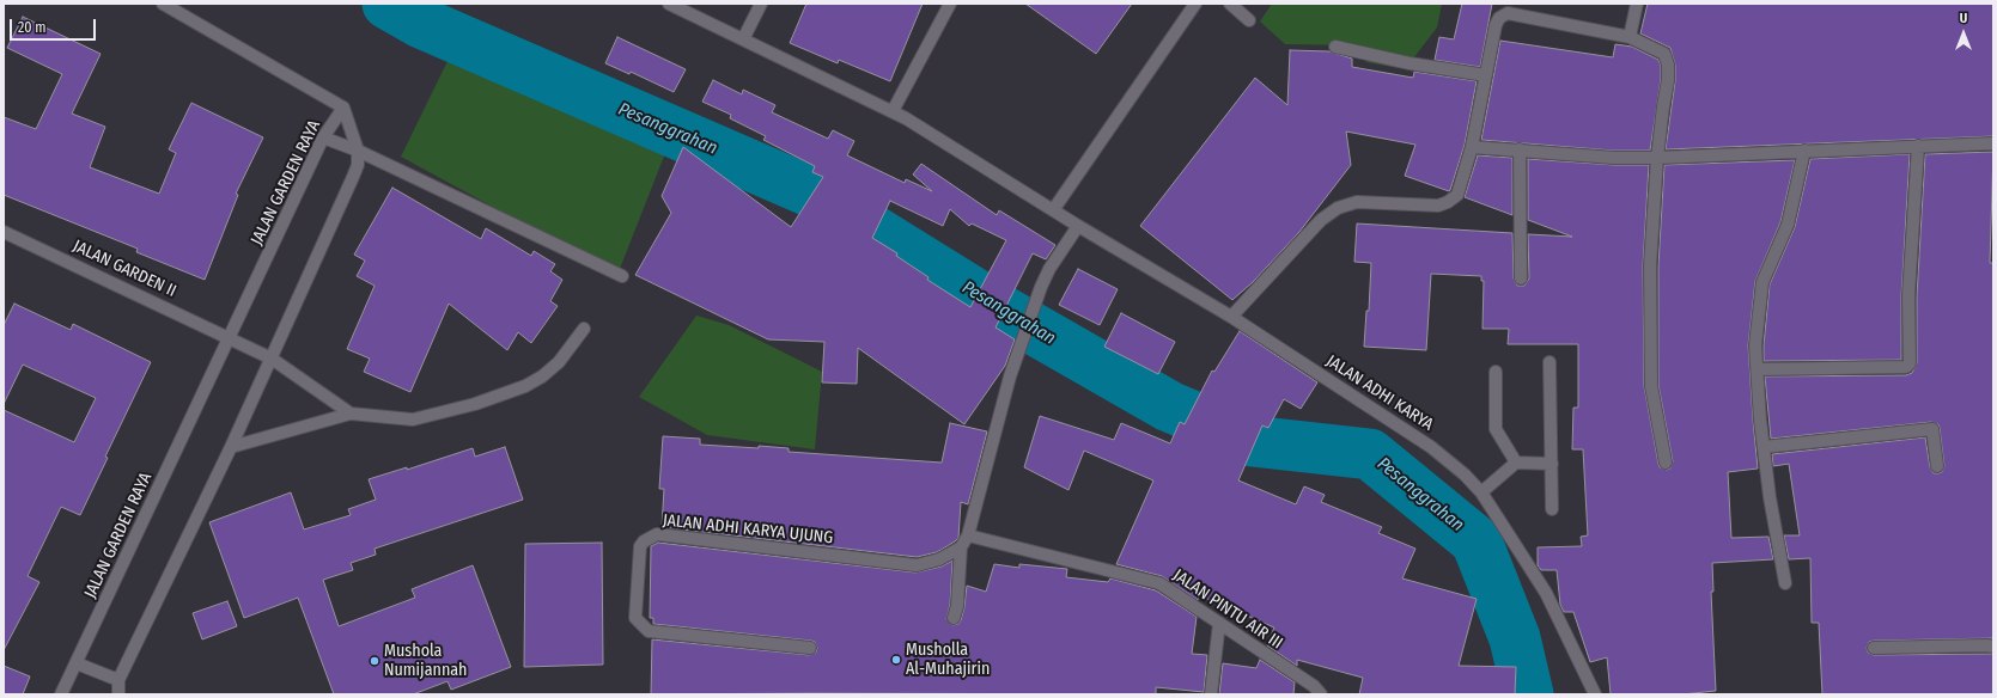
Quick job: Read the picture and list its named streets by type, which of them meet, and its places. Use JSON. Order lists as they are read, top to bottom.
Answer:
{
  "streets": {
    "street": [
      "JALAN GARDEN RAYA",
      "JALAN GARDEN II",
      "JALAN ADHI KARYA",
      "JALAN ADHI KARYA UJUNG",
      "JALAN PINTU AIR III"
    ]
  },
  "crossings": [
    ["JALAN GARDEN RAYA", "JALAN GARDEN II"],
    ["JALAN ADHI KARYA", "JALAN ADHI KARYA UJUNG"],
    ["JALAN ADHI KARYA UJUNG", "JALAN PINTU AIR III"]
  ],
  "water": ["Pesanggrahan"],
  "places": ["Musholla Al-Muhajirin", "Mushola Numijannah"],
  "scale_bar": "20 m",
  "north": "top"
}
